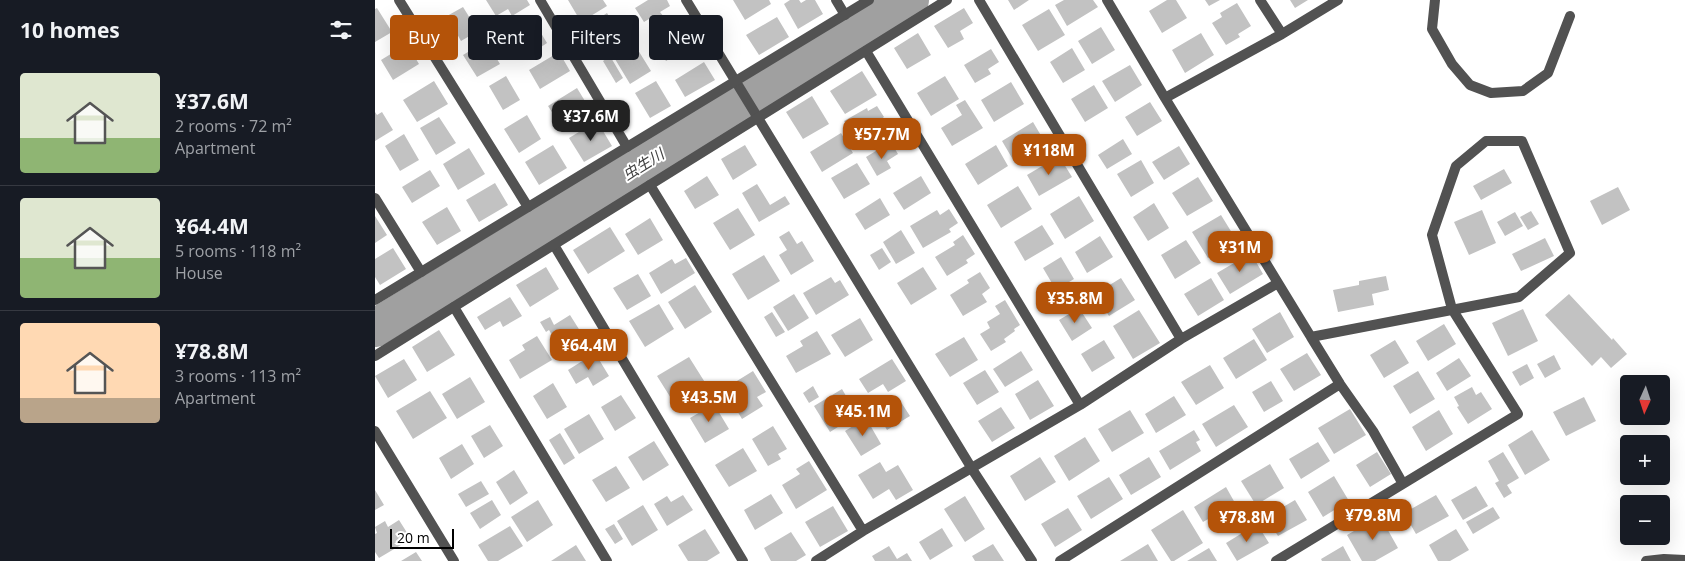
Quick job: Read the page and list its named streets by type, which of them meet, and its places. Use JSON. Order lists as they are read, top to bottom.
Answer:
{
  "water": ["虫生川"],
  "scale_bar": "20 m",
  "north": "bottom",
  "page": {
    "heading": "10 homes",
    "chip": [
      "Buy",
      "Rent",
      "Filters",
      "New"
    ],
    "list": [
      {
        "name": "¥37.6M",
        "note": "2 rooms · 72 m² · Apartment"
      },
      {
        "name": "¥64.4M",
        "note": "5 rooms · 118 m² · House"
      },
      {
        "name": "¥78.8M",
        "note": "3 rooms · 113 m² · Apartment"
      }
    ],
    "price": [
      "¥37.6M",
      "¥57.7M",
      "¥118M",
      "¥31M",
      "¥35.8M",
      "¥64.4M",
      "¥43.5M",
      "¥45.1M",
      "¥79.8M",
      "¥78.8M"
    ],
    "map_buttons": ["+", "−"],
    "scale": "20 m"
  }
}
